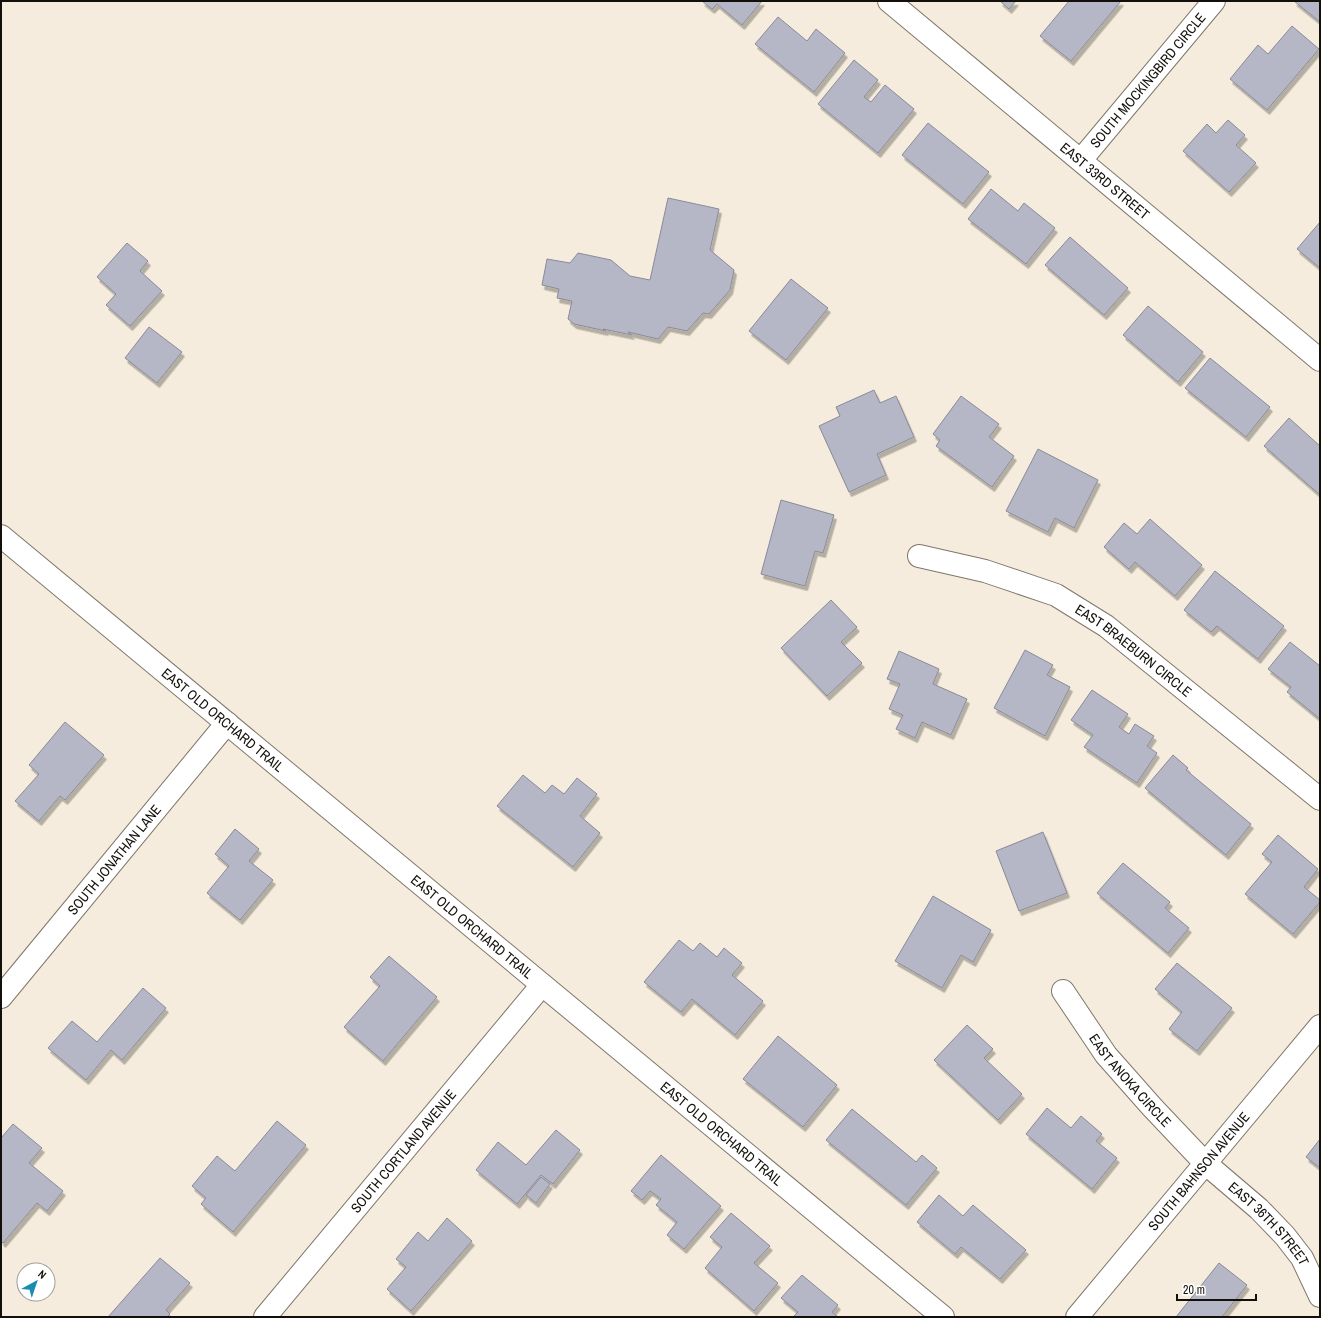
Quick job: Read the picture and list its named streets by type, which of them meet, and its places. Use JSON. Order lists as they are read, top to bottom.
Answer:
{
  "streets": {
    "street": [
      "SOUTH MOCKINGBIRD CIRCLE",
      "EAST 33RD STREET",
      "EAST BRAEBURN CIRCLE",
      "EAST OLD ORCHARD TRAIL",
      "SOUTH JONATHAN LANE",
      "EAST ANOKA CIRCLE",
      "SOUTH CORTLAND AVENUE",
      "SOUTH BAHNSON AVENUE",
      "EAST 36TH STREET"
    ]
  },
  "crossings": [
    ["SOUTH MOCKINGBIRD CIRCLE", "EAST 33RD STREET"],
    ["EAST OLD ORCHARD TRAIL", "SOUTH JONATHAN LANE"],
    ["EAST OLD ORCHARD TRAIL", "SOUTH CORTLAND AVENUE"],
    ["EAST ANOKA CIRCLE", "SOUTH BAHNSON AVENUE"],
    ["EAST ANOKA CIRCLE", "EAST 36TH STREET"],
    ["SOUTH BAHNSON AVENUE", "EAST 36TH STREET"]
  ],
  "scale_bar": "20 m",
  "north": "top right"
}
